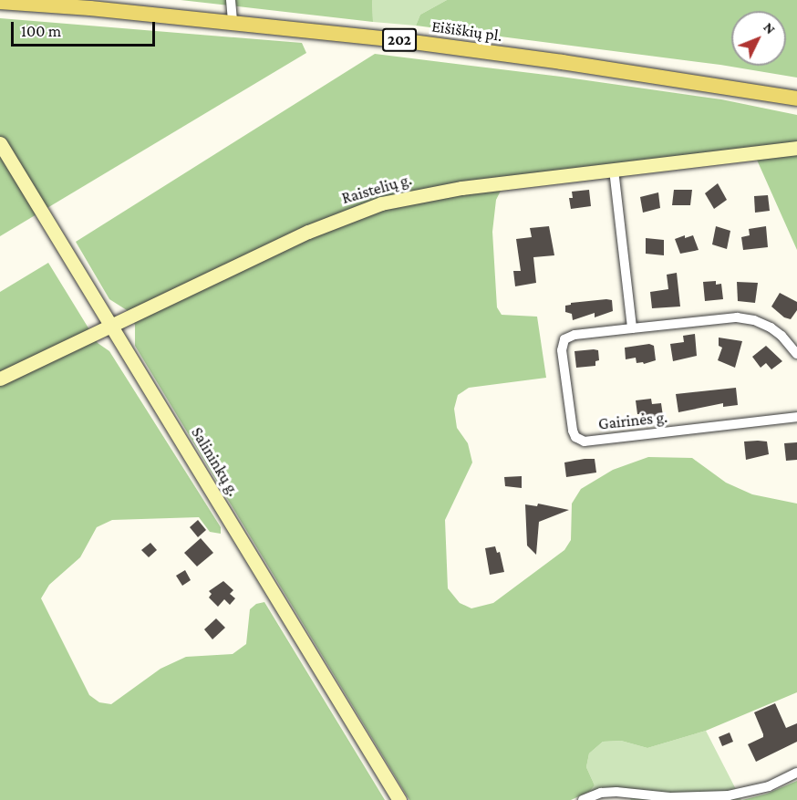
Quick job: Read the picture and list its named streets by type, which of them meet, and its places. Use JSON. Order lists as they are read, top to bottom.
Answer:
{
  "streets": {
    "main road": [
      "Eišiškių pl.",
      "202",
      "Raistelių g.",
      "Salininkų g."
    ],
    "street": ["Gairinės g."]
  },
  "crossings": [
    ["Raistelių g.", "Salininkų g."]
  ],
  "scale_bar": "100 m",
  "north": "top right"
}
